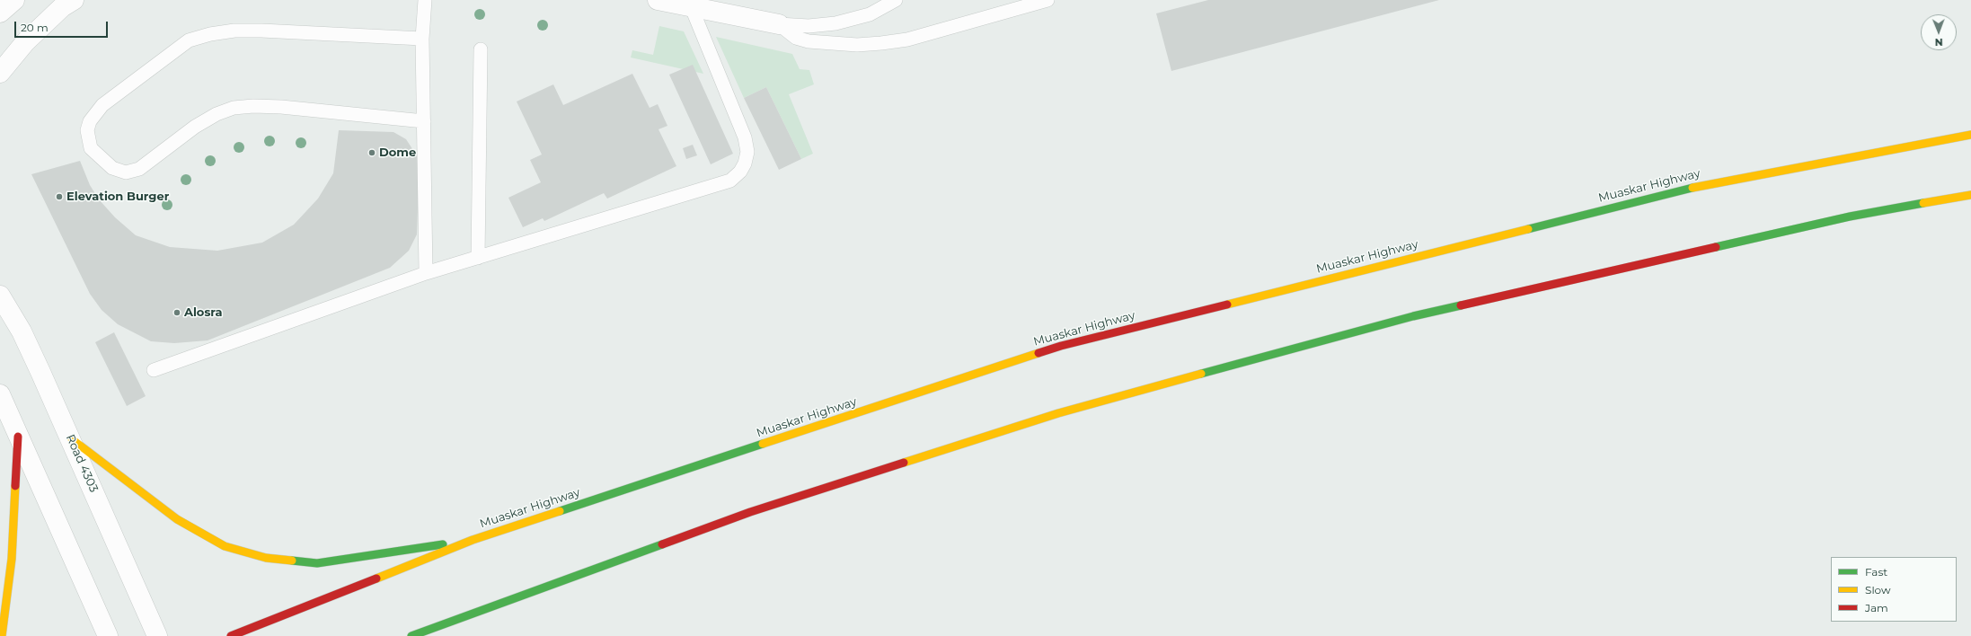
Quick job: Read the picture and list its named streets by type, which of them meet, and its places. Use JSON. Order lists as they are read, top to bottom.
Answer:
{
  "streets": {
    "main road": ["Muaskar Highway"],
    "street": ["Road 4303"]
  },
  "places": ["Dome", "Elevation Burger", "Alosra"],
  "legend": ["Fast", "Slow", "Jam"],
  "scale_bar": "20 m",
  "north": "bottom"
}
